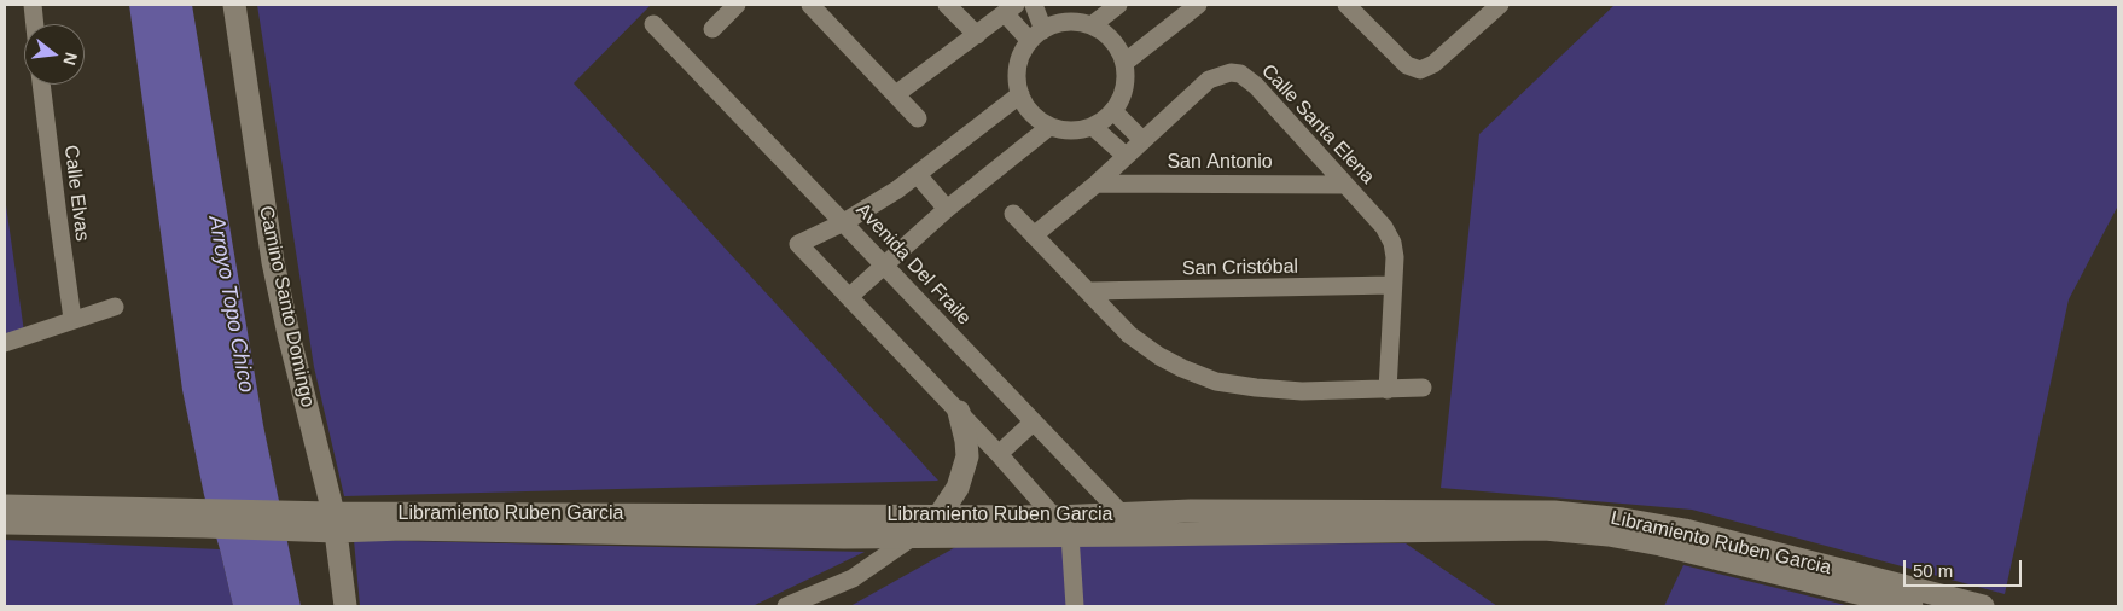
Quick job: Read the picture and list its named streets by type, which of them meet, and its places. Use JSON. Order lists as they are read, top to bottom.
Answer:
{
  "streets": {
    "street": [
      "Calle Santa Elena",
      "San Antonio",
      "Calle Elvas",
      "Avenida Del Fraile",
      "San Cristóbal",
      "Camino Santo Domingo",
      "Libramiento Ruben Garcia"
    ]
  },
  "crossings": [
    ["Calle Santa Elena", "San Antonio"],
    ["Calle Santa Elena", "San Cristóbal"],
    ["Avenida Del Fraile", "Libramiento Ruben Garcia"],
    ["Camino Santo Domingo", "Libramiento Ruben Garcia"]
  ],
  "water": ["Arroyo Topo Chico"],
  "scale_bar": "50 m",
  "north": "right"
}
